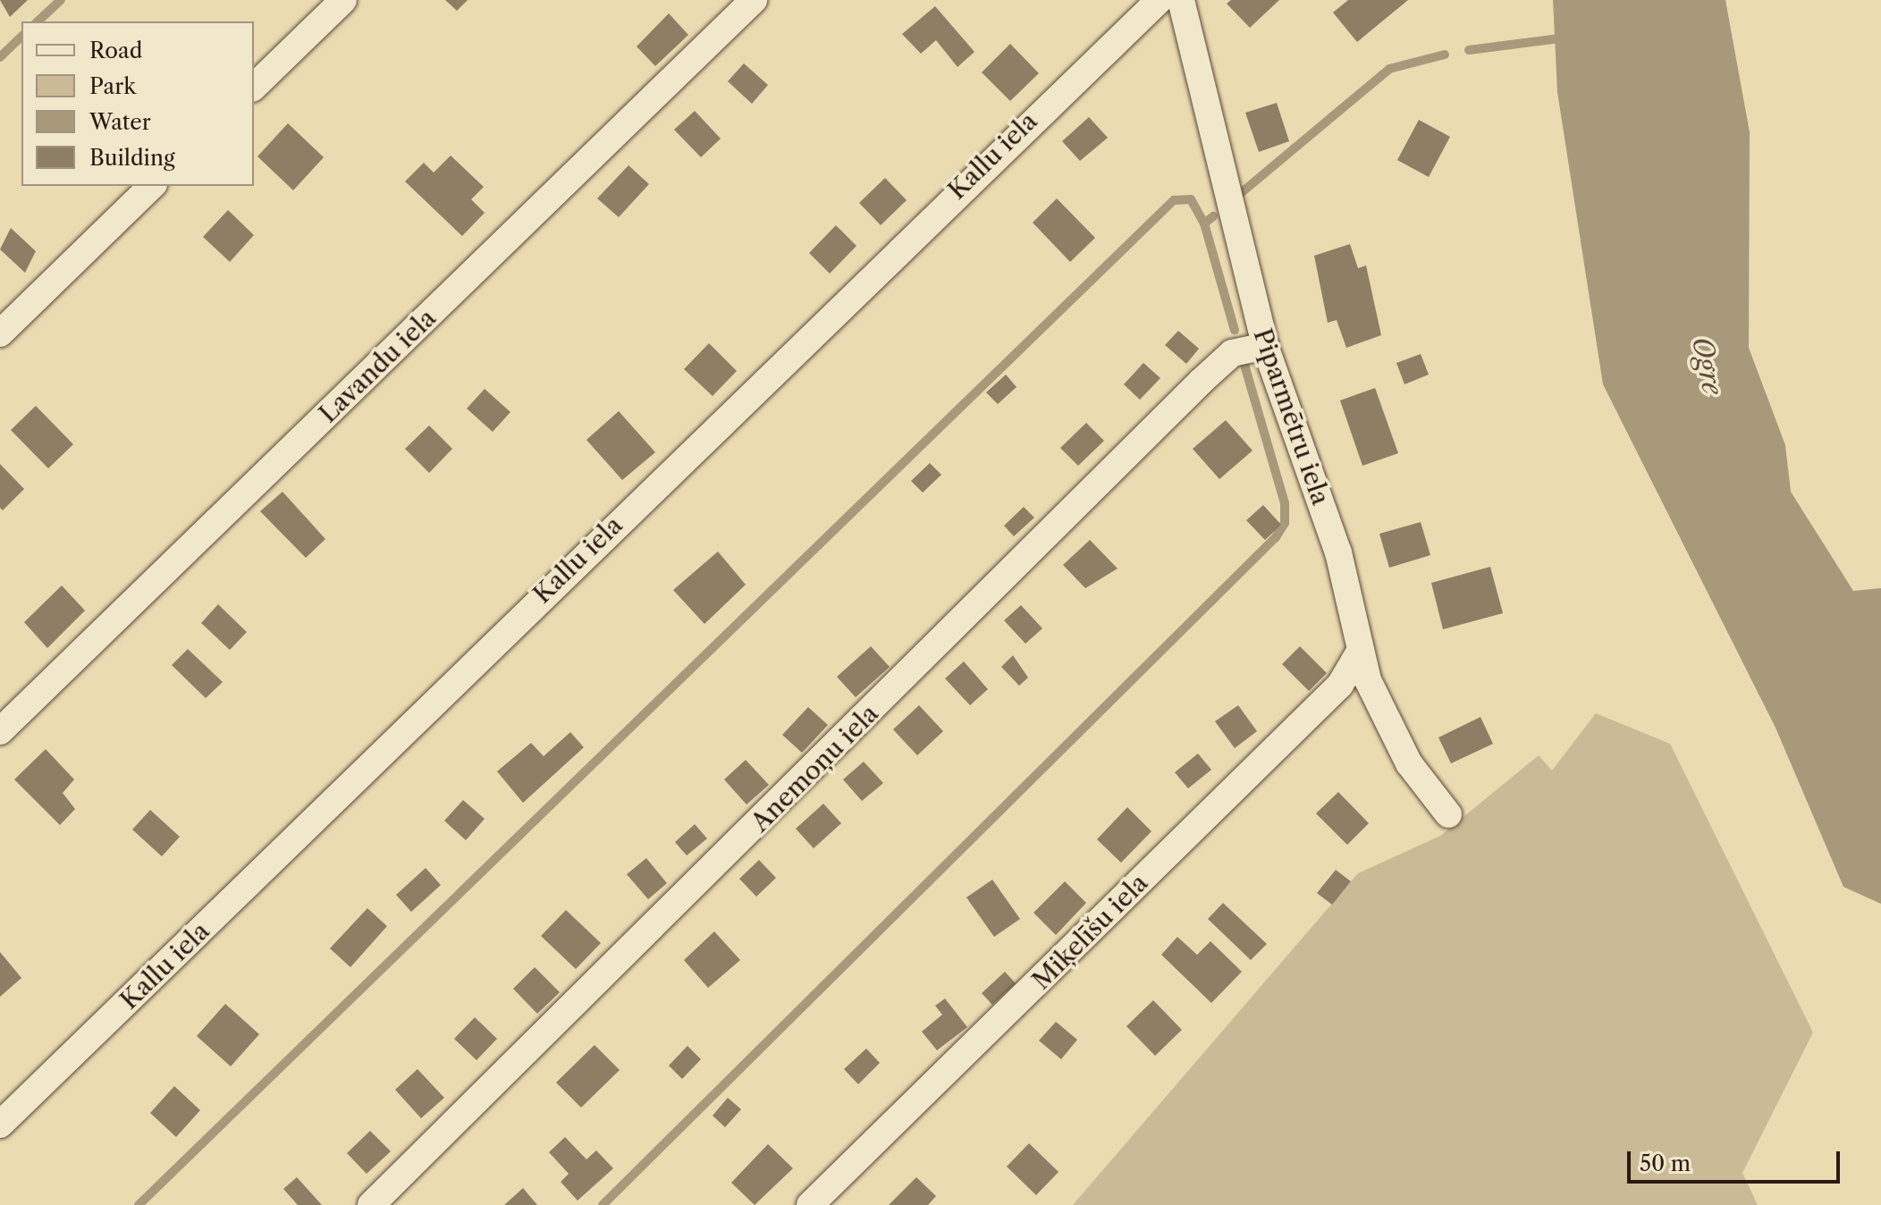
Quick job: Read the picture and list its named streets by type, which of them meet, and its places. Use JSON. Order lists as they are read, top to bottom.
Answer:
{
  "streets": {
    "street": [
      "Kallu iela",
      "Lavandu iela",
      "Piparmētru iela",
      "Anemoņu iela",
      "Miķelīšu iela"
    ]
  },
  "crossings": [
    ["Piparmētru iela", "Anemoņu iela"],
    ["Piparmētru iela", "Miķelīšu iela"]
  ],
  "water": ["Ogre"],
  "legend": [
    "Road",
    "Park",
    "Water",
    "Building"
  ],
  "scale_bar": "50 m"
}
